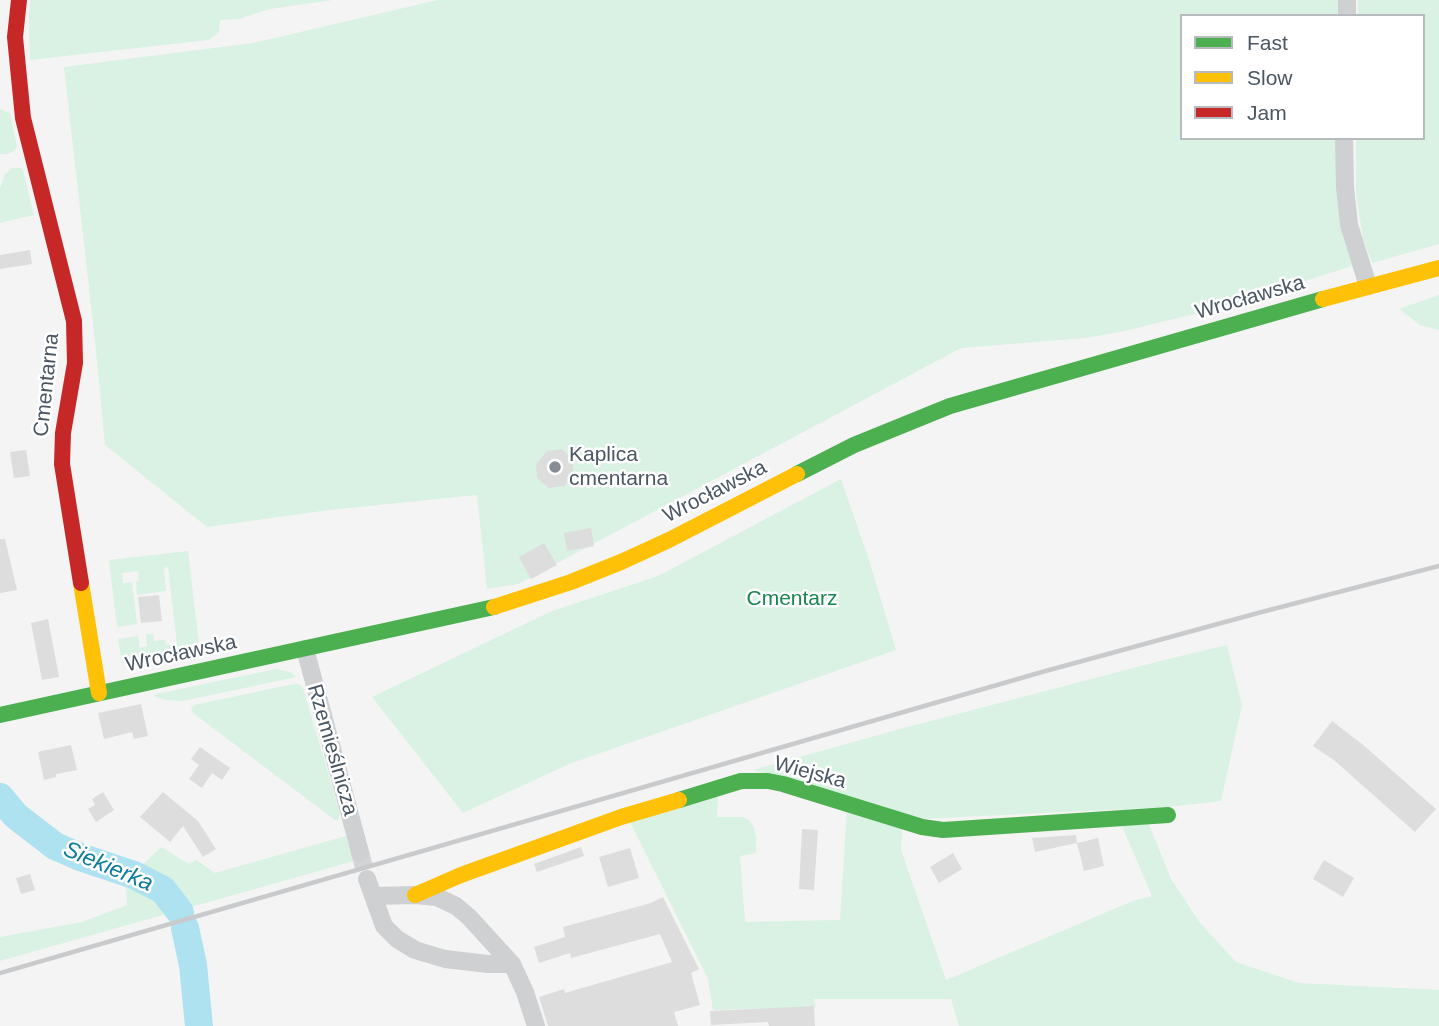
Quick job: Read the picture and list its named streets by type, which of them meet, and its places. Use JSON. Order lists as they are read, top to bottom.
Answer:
{
  "streets": {
    "main road": ["Wrocławska", "Cmentarna", "Wiejska"],
    "street": ["Rzemieślnicza"]
  },
  "crossings": [
    ["Wrocławska", "Cmentarna"],
    ["Wrocławska", "Rzemieślnicza"]
  ],
  "water": ["Siekierka"],
  "parks": ["Cmentarz"],
  "places": ["Kaplica cmentarna"],
  "legend": ["Fast", "Slow", "Jam"]
}
